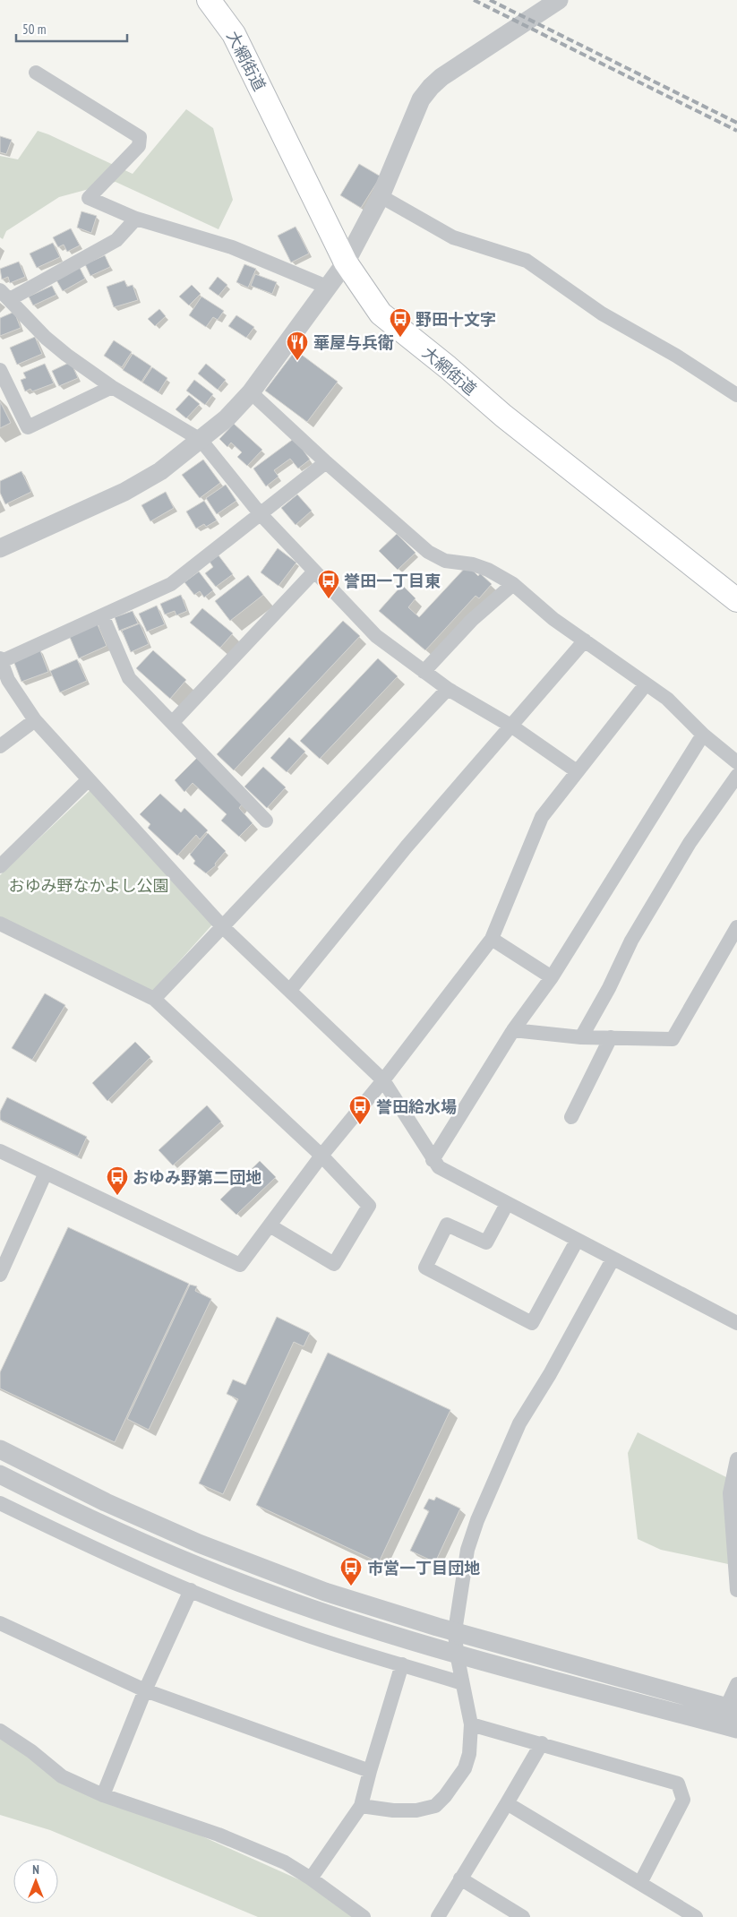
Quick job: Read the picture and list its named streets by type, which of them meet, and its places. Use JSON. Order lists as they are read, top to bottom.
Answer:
{
  "streets": {
    "main road": ["大網街道"]
  },
  "parks": ["おゆみ野なかよし公園"],
  "places": {
    "bus stop": [
      "野田十文字",
      "誉田一丁目東",
      "誉田給水場",
      "おゆみ野第二団地",
      "市営一丁目団地"
    ],
    "restaurant": ["華屋与兵衛"]
  },
  "scale_bar": "50 m",
  "north": "top"
}
